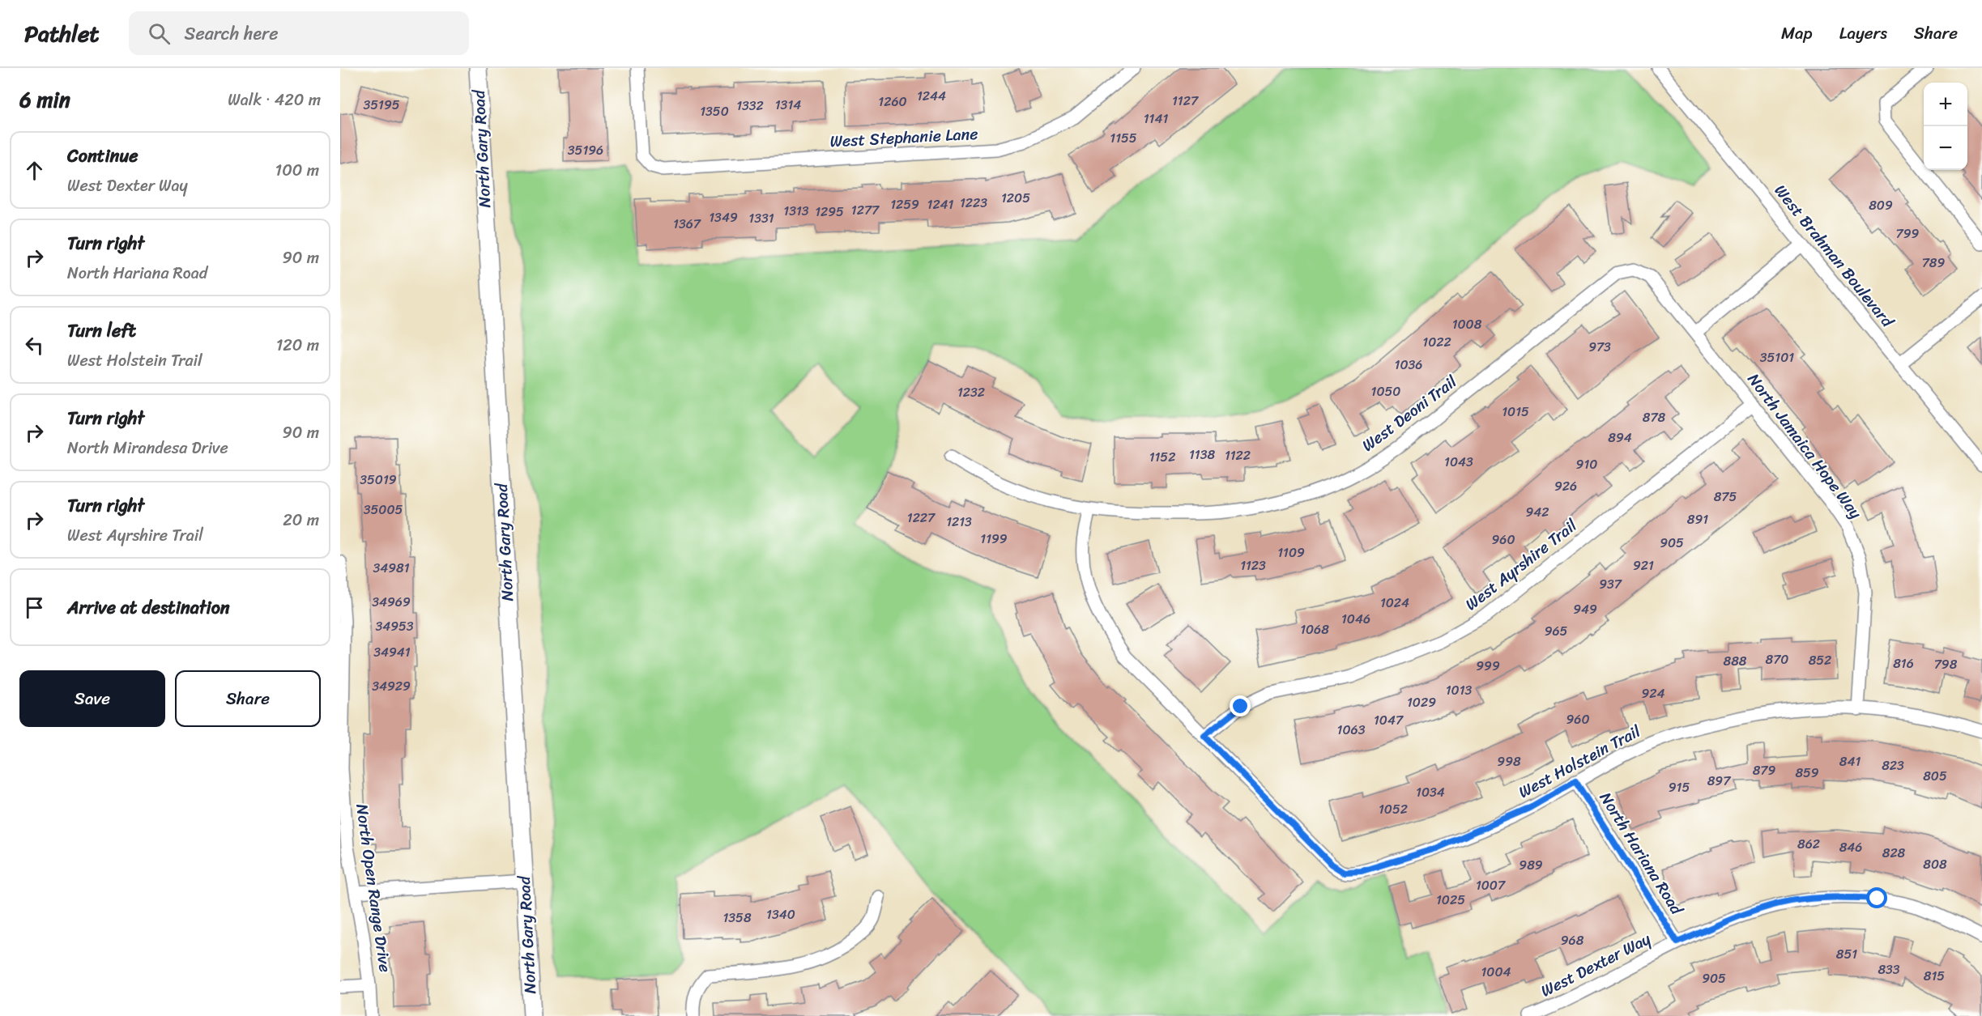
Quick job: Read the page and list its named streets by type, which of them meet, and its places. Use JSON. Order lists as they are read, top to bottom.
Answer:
{
  "streets": {
    "main road": ["North Gary Road"],
    "street": [
      "West Stephanie Lane",
      "West Brahman Boulevard",
      "West Deoni Trail",
      "North Jamaica Hope Way",
      "West Ayrshire Trail",
      "West Holstein Trail",
      "North Hariana Road",
      "North Open Range Drive",
      "West Dexter Way"
    ]
  },
  "crossings": [
    ["West Deoni Trail", "North Jamaica Hope Way"],
    ["North Jamaica Hope Way", "West Ayrshire Trail"],
    ["North Jamaica Hope Way", "West Holstein Trail"],
    ["West Ayrshire Trail", "West Holstein Trail"],
    ["West Holstein Trail", "North Hariana Road"],
    ["North Hariana Road", "West Dexter Way"]
  ],
  "house_numbers": [
    "1244",
    "1127",
    "1260",
    "35195",
    "1314",
    "1332",
    "1350",
    "1141",
    "1155",
    "35196",
    "1205",
    "1223",
    "1259",
    "1241",
    "809",
    "1277",
    "1313",
    "1295",
    "1349",
    "1331",
    "1367",
    "799",
    "789",
    "1008",
    "1022",
    "973",
    "35101",
    "1036",
    "1050",
    "1232",
    "1015",
    "878",
    "894",
    "1138",
    "1122",
    "1152",
    "1043",
    "910",
    "35019",
    "926",
    "875",
    "35005",
    "942",
    "1227",
    "891",
    "1213",
    "1199",
    "960",
    "905",
    "1109",
    "1123",
    "921",
    "34981",
    "937",
    "34969",
    "1024",
    "949",
    "1046",
    "34953",
    "1068",
    "965",
    "34941",
    "870",
    "852",
    "888",
    "816",
    "798",
    "999",
    "34929",
    "1013",
    "924",
    "1029",
    "960",
    "1047",
    "1063",
    "998",
    "841",
    "823",
    "879",
    "859",
    "805",
    "897",
    "915",
    "1034",
    "1052",
    "862",
    "846",
    "828",
    "808",
    "989",
    "1007",
    "1025",
    "1340",
    "1358",
    "968",
    "851",
    "833",
    "1004",
    "815",
    "905"
  ],
  "page": {
    "header": "Pathlet",
    "search": "Search here",
    "nav": ["Map", "Layers", "Share"],
    "heading": ["6 min", "Walk · 420 m"],
    "map_buttons": ["+", "−"],
    "list": [
      ["Continue", "West Dexter Way", "100 m"],
      ["Turn right", "North Hariana Road", "90 m"],
      ["Turn left", "West Holstein Trail", "120 m"],
      ["Turn right", "North Mirandesa Drive", "90 m"],
      ["Turn right", "West Ayrshire Trail", "20 m"],
      "Arrive at destination"
    ],
    "buttons": ["Save", "Share"]
  }
}
